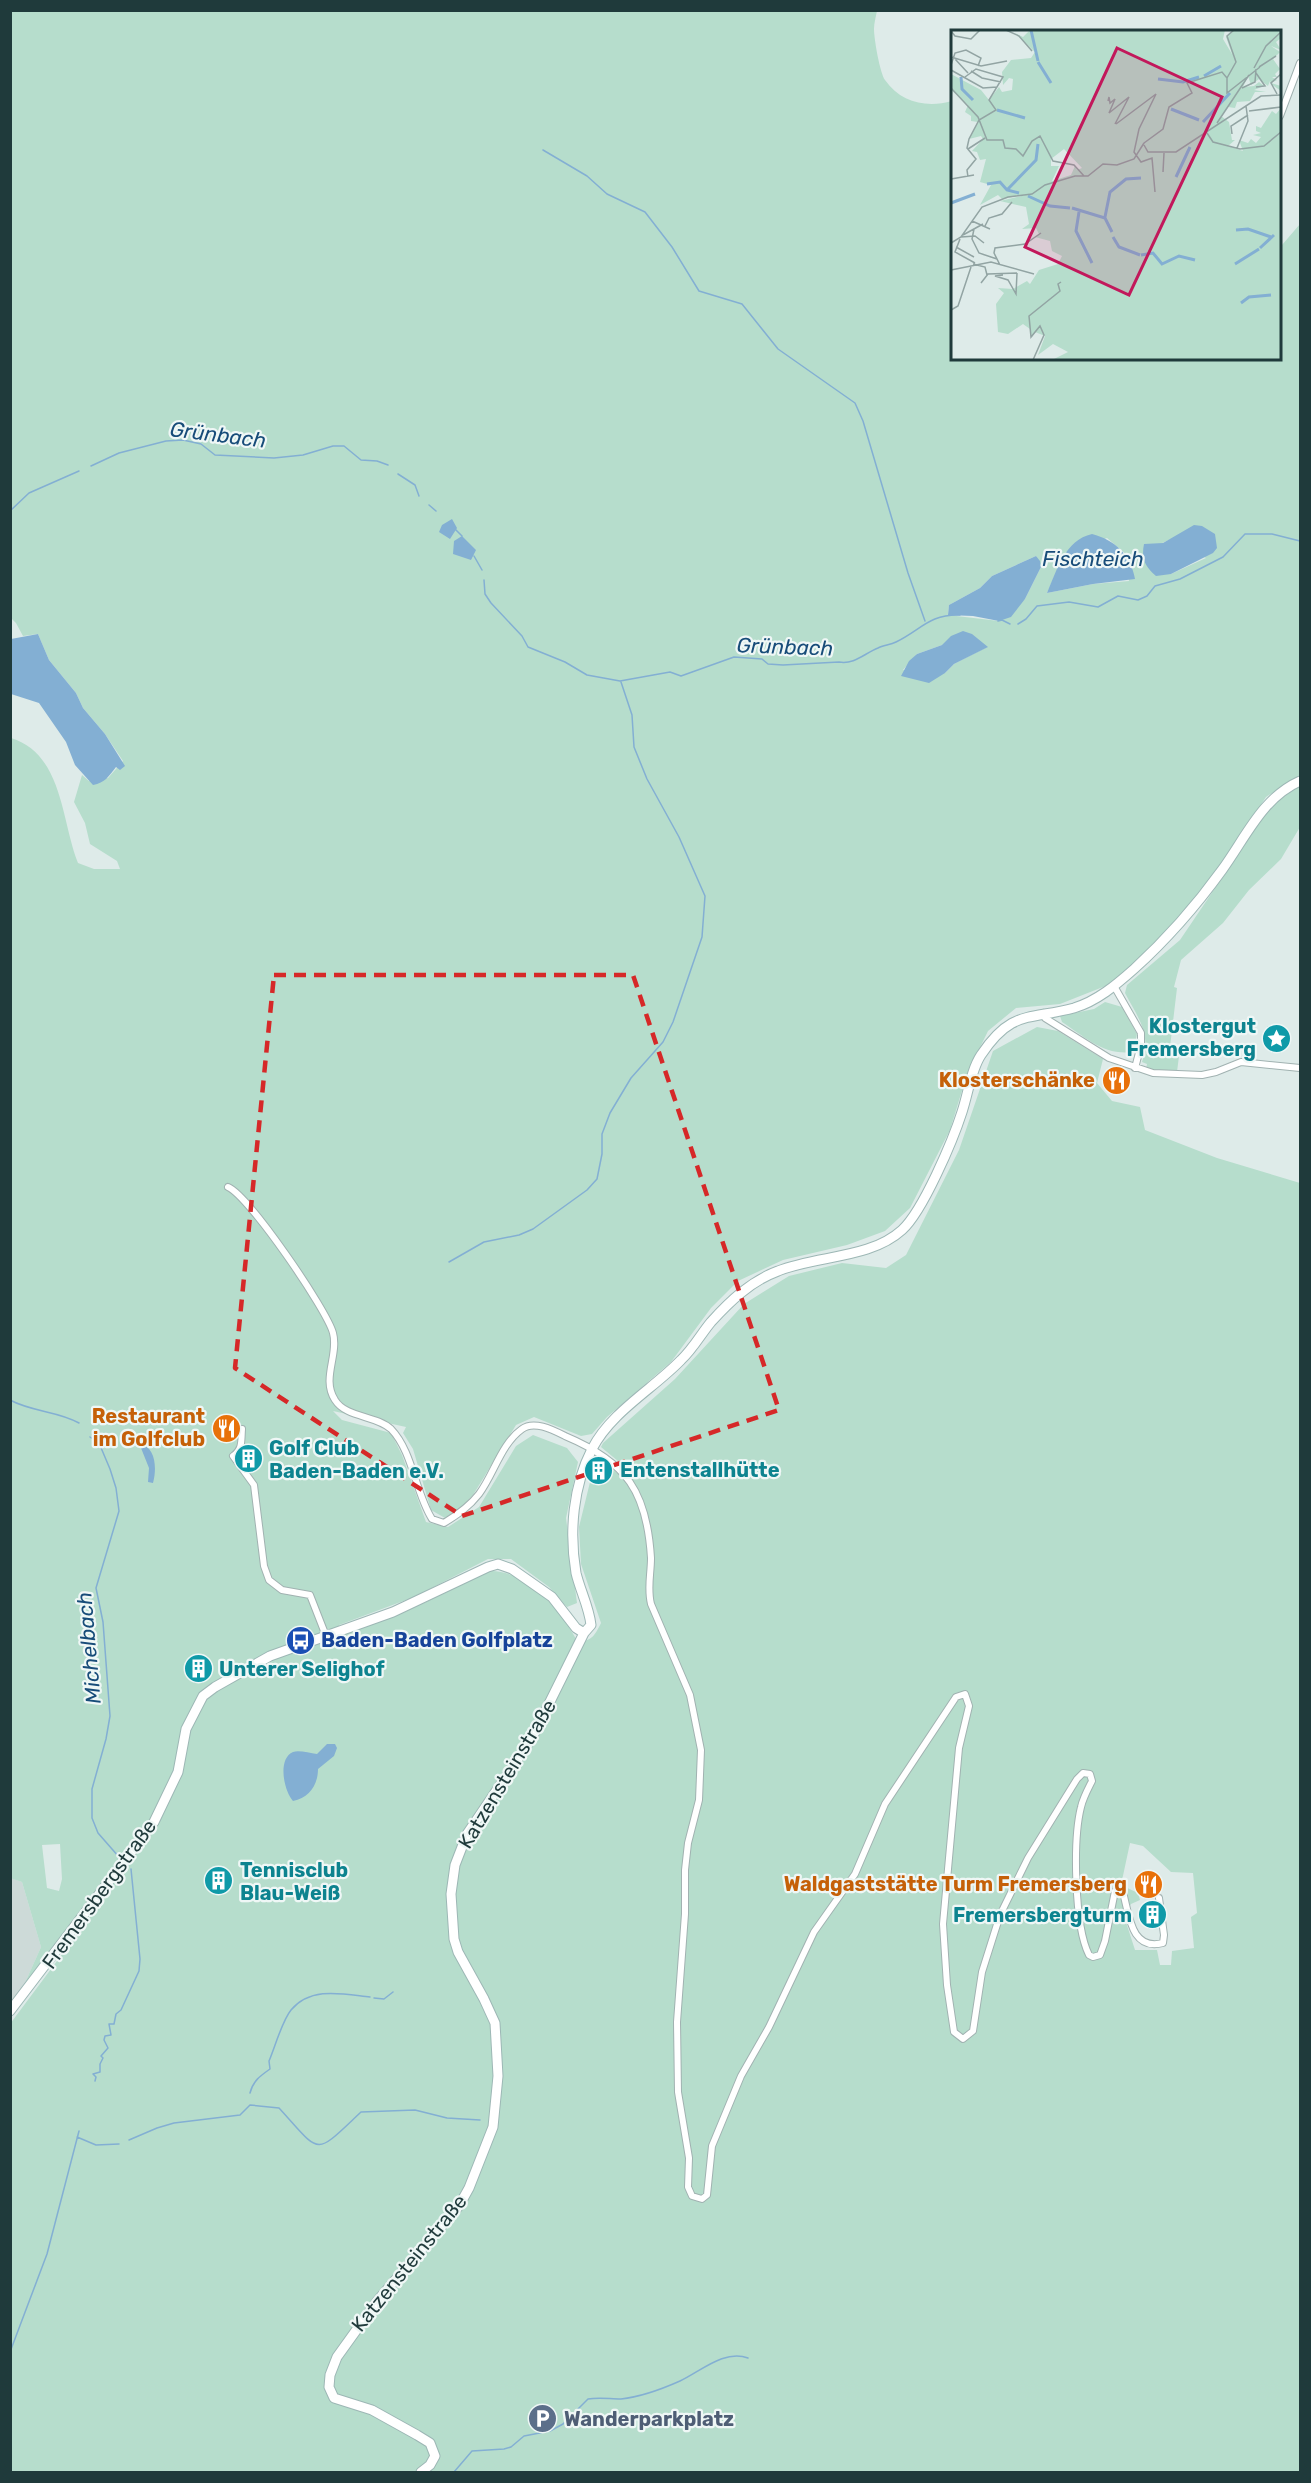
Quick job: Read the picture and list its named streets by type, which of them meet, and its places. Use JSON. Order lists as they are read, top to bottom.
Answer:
{
  "streets": {
    "main road": ["Katzensteinstraße", "Fremersbergstraße"]
  },
  "crossings": [
    ["Katzensteinstraße", "Fremersbergstraße"]
  ],
  "water": ["Grünbach", "Fischteich", "Michelbach"],
  "places": {
    "place": ["Klostergut Fremersberg"],
    "restaurant": ["Klosterschänke", "Restaurant im Golfclub", "Waldgaststätte Turm Fremersberg"],
    "building": [
      "Golf Club Baden-Baden e.V.",
      "Entenstallhütte",
      "Unterer Selighof",
      "Tennisclub Blau-Weiß",
      "Fremersbergturm"
    ],
    "bus stop": ["Baden-Baden Golfplatz"],
    "parking": ["Wanderparkplatz"]
  }
}
